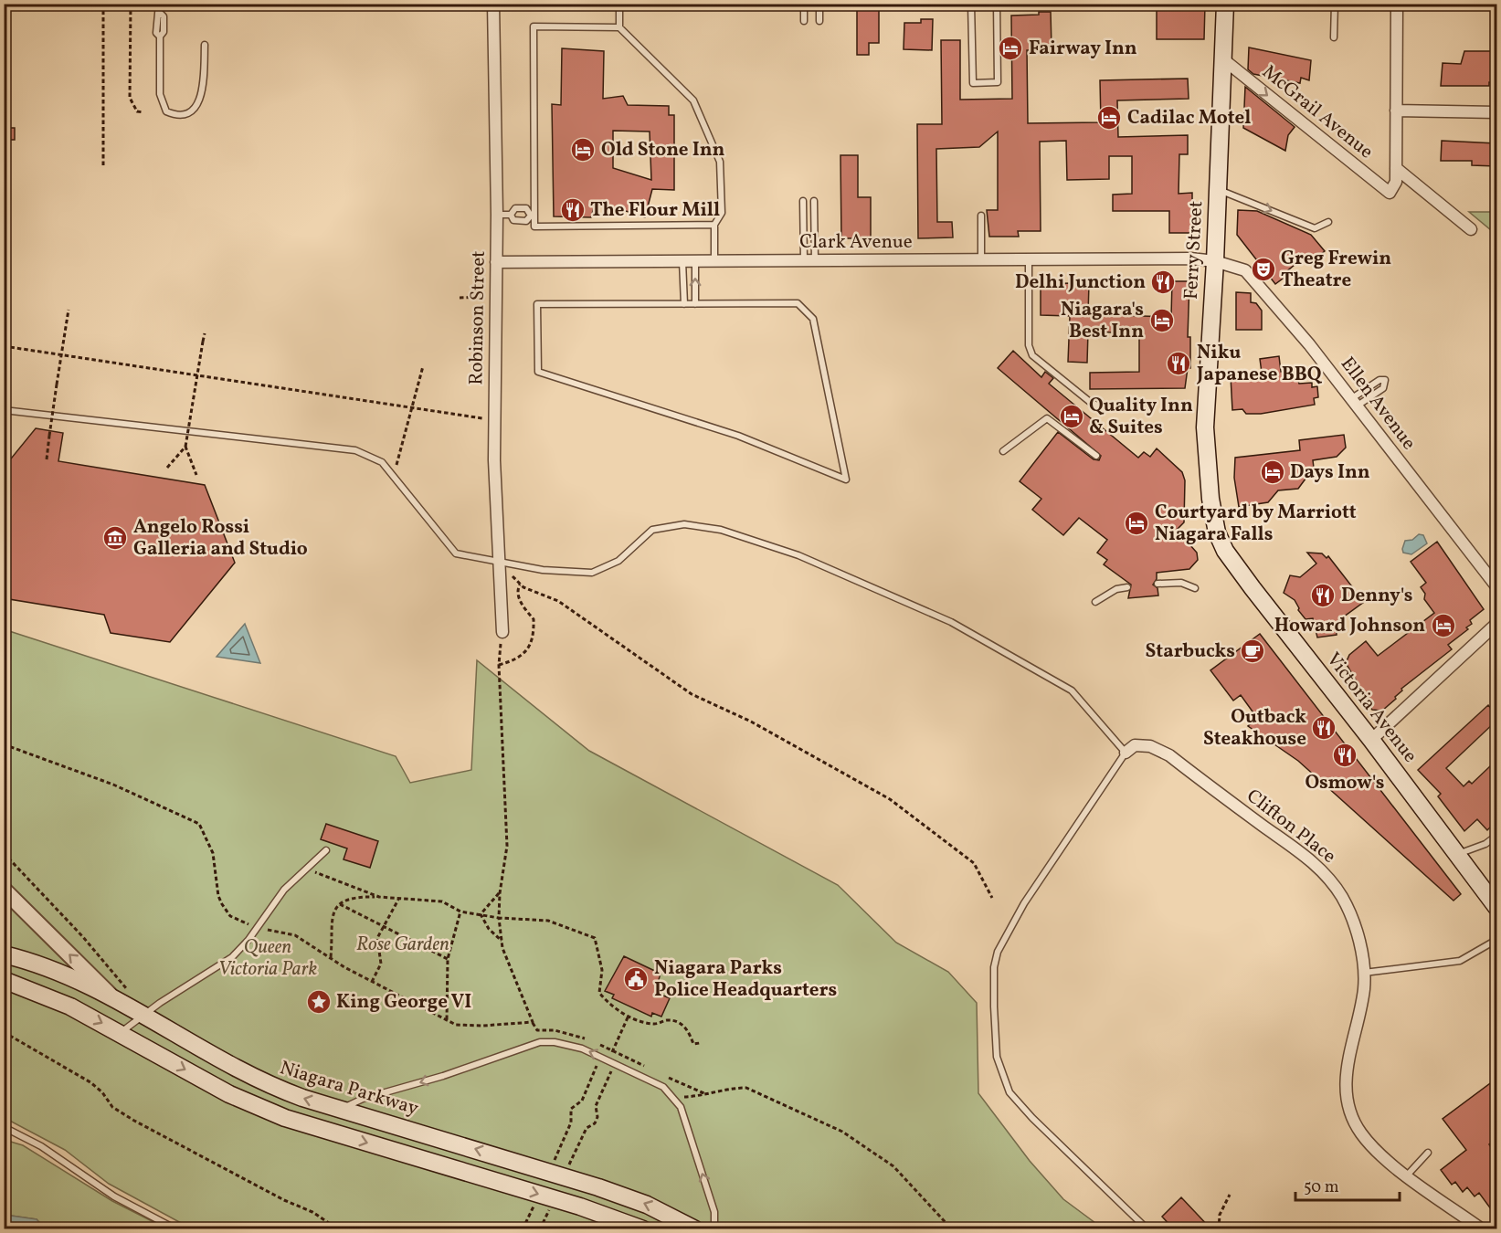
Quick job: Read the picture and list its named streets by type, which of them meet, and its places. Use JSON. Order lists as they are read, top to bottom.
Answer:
{
  "streets": {
    "main road": ["Ferry Street", "Victoria Avenue", "Niagara Parkway"],
    "street": [
      "McGrail Avenue",
      "Clark Avenue",
      "Robinson Street",
      "Ellen Avenue",
      "Clifton Place"
    ]
  },
  "crossings": [
    ["McGrail Avenue", "Ferry Street"],
    ["Clark Avenue", "Ferry Street"],
    ["Clark Avenue", "Robinson Street"],
    ["Clark Avenue", "Ellen Avenue"],
    ["Ferry Street", "Ellen Avenue"],
    ["Ferry Street", "Victoria Avenue"]
  ],
  "parks": ["Rose Garden", "Queen Victoria Park"],
  "places": {
    "hotel": [
      "Fairway Inn",
      "Cadilac Motel",
      "Old Stone Inn",
      "Niagara's Best Inn",
      "Quality Inn & Suites",
      "Days Inn",
      "Courtyard by Marriott Niagara Falls",
      "Howard Johnson"
    ],
    "restaurant": [
      "The Flour Mill",
      "Delhi Junction",
      "Niku Japanese BBQ",
      "Denny's",
      "Outback Steakhouse",
      "Osmow's"
    ],
    "theatre": ["Greg Frewin Theatre"],
    "museum": ["Angelo Rossi Galleria and Studio"],
    "cafe": ["Starbucks"],
    "public building": ["Niagara Parks Police Headquarters"],
    "place": ["King George VI"]
  },
  "scale_bar": "50 m"
}
